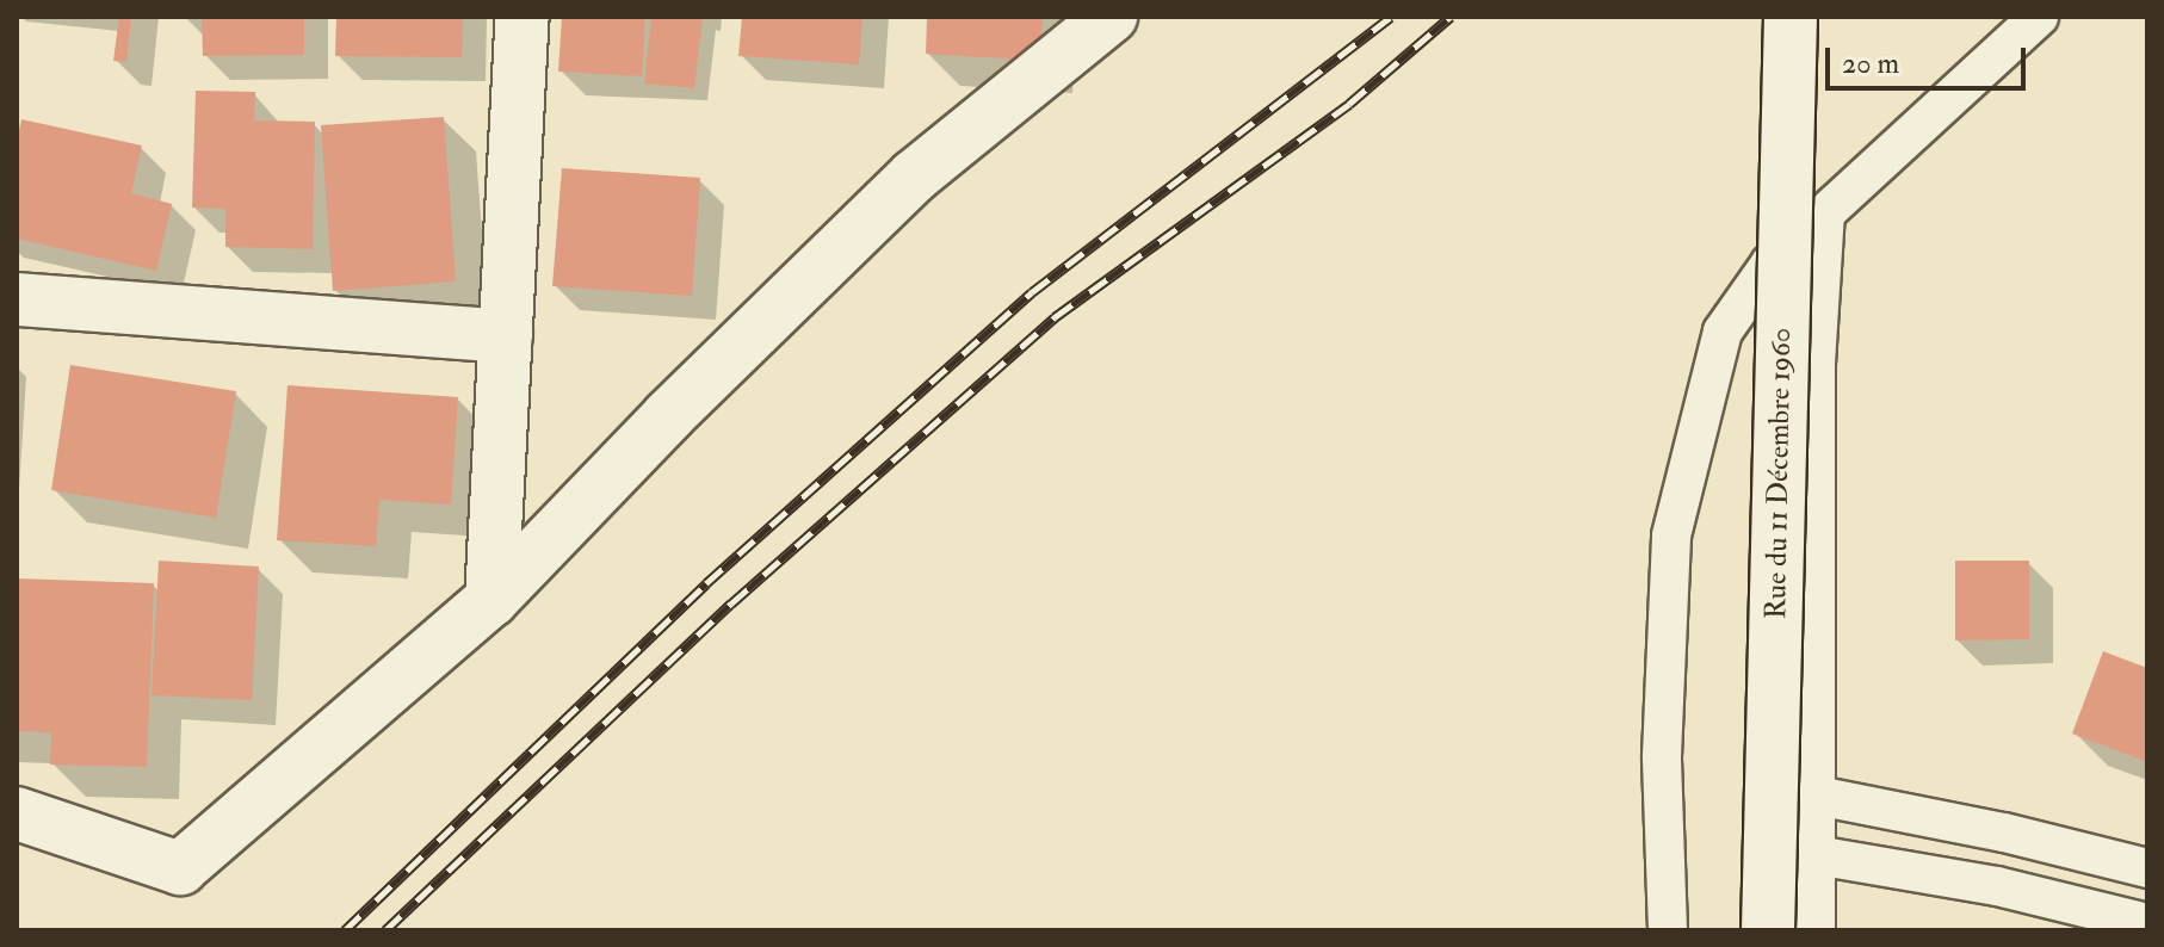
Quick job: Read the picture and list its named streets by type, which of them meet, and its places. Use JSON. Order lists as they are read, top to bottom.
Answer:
{
  "streets": {
    "street": ["Rue du 11 Décembre 1960"]
  },
  "scale_bar": "20 m"
}
